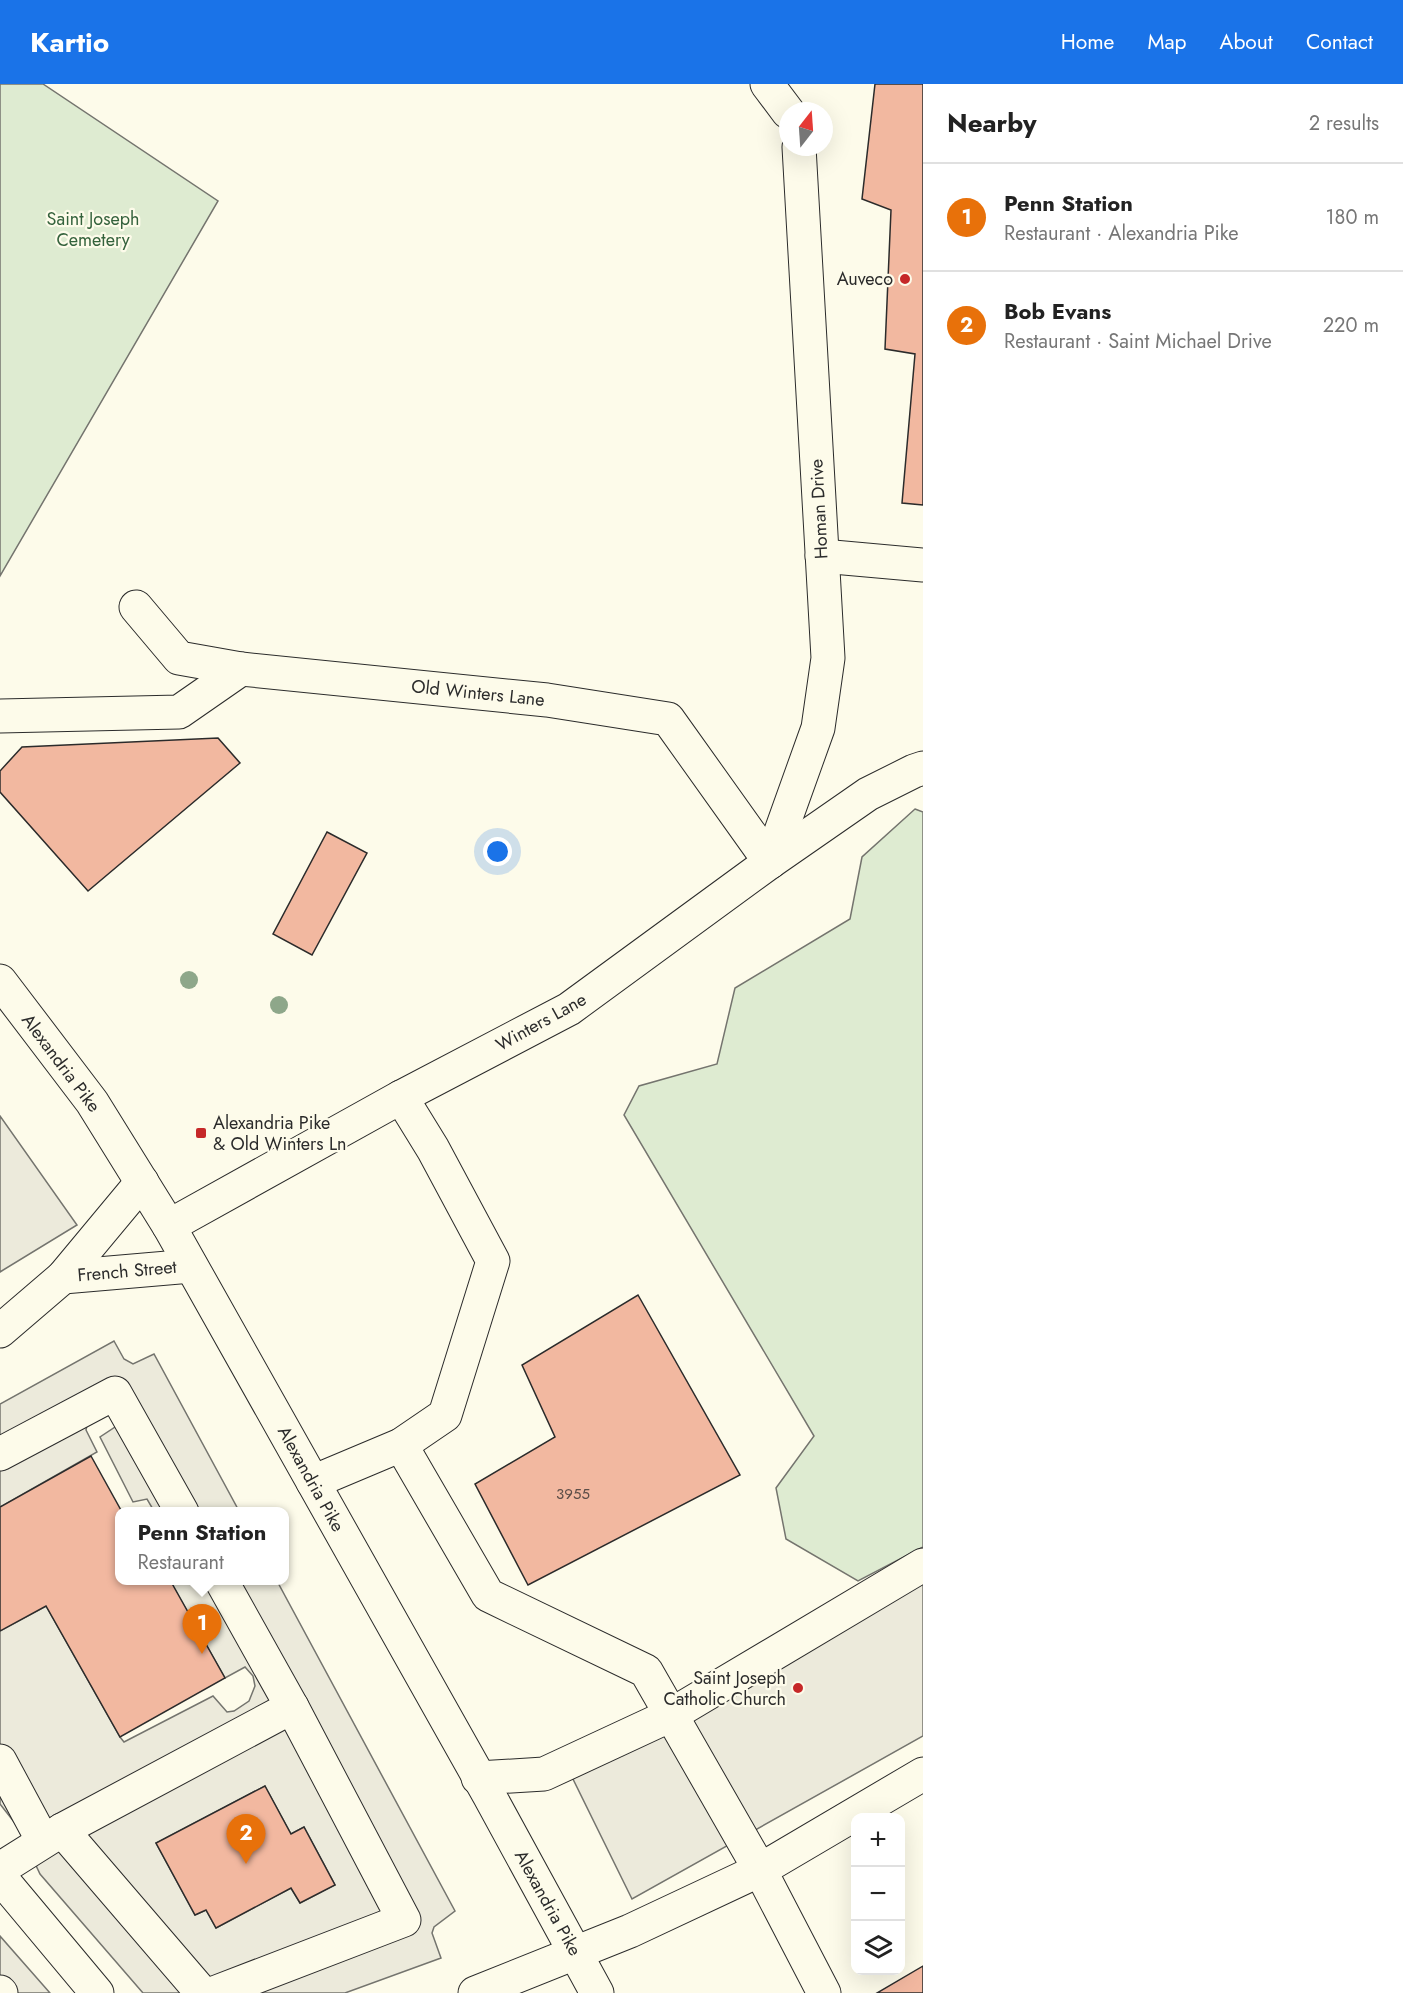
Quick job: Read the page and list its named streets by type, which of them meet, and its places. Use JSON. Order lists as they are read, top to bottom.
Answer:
{
  "streets": {
    "main road": [
      "Homan Drive",
      "Old Winters Lane",
      "Winters Lane",
      "Alexandria Pike",
      "French Street"
    ]
  },
  "crossings": [
    ["Homan Drive", "Old Winters Lane"],
    ["Homan Drive", "Winters Lane"],
    ["Old Winters Lane", "Winters Lane"],
    ["Winters Lane", "Alexandria Pike"],
    ["Alexandria Pike", "French Street"]
  ],
  "parks": ["Saint Joseph Cemetery"],
  "places": {
    "other": ["Auveco", "Saint Joseph Catholic Church"],
    "transit": ["Alexandria Pike & Old Winters Ln"]
  },
  "house_numbers": ["3955"],
  "north": "top",
  "page": {
    "header": "Kartio",
    "nav": [
      "Home",
      "Map",
      "About",
      "Contact"
    ],
    "heading": ["Nearby", "2 results"],
    "list": [
      {
        "mark": "1",
        "name": "Penn Station",
        "note": "Restaurant · Alexandria Pike",
        "value": "180 m"
      },
      {
        "mark": "2",
        "name": "Bob Evans",
        "note": "Restaurant · Saint Michael Drive",
        "value": "220 m"
      }
    ],
    "popup": ["Penn Station", "Restaurant"],
    "pins": ["1", "2"],
    "map_buttons": ["+", "−"]
  }
}
